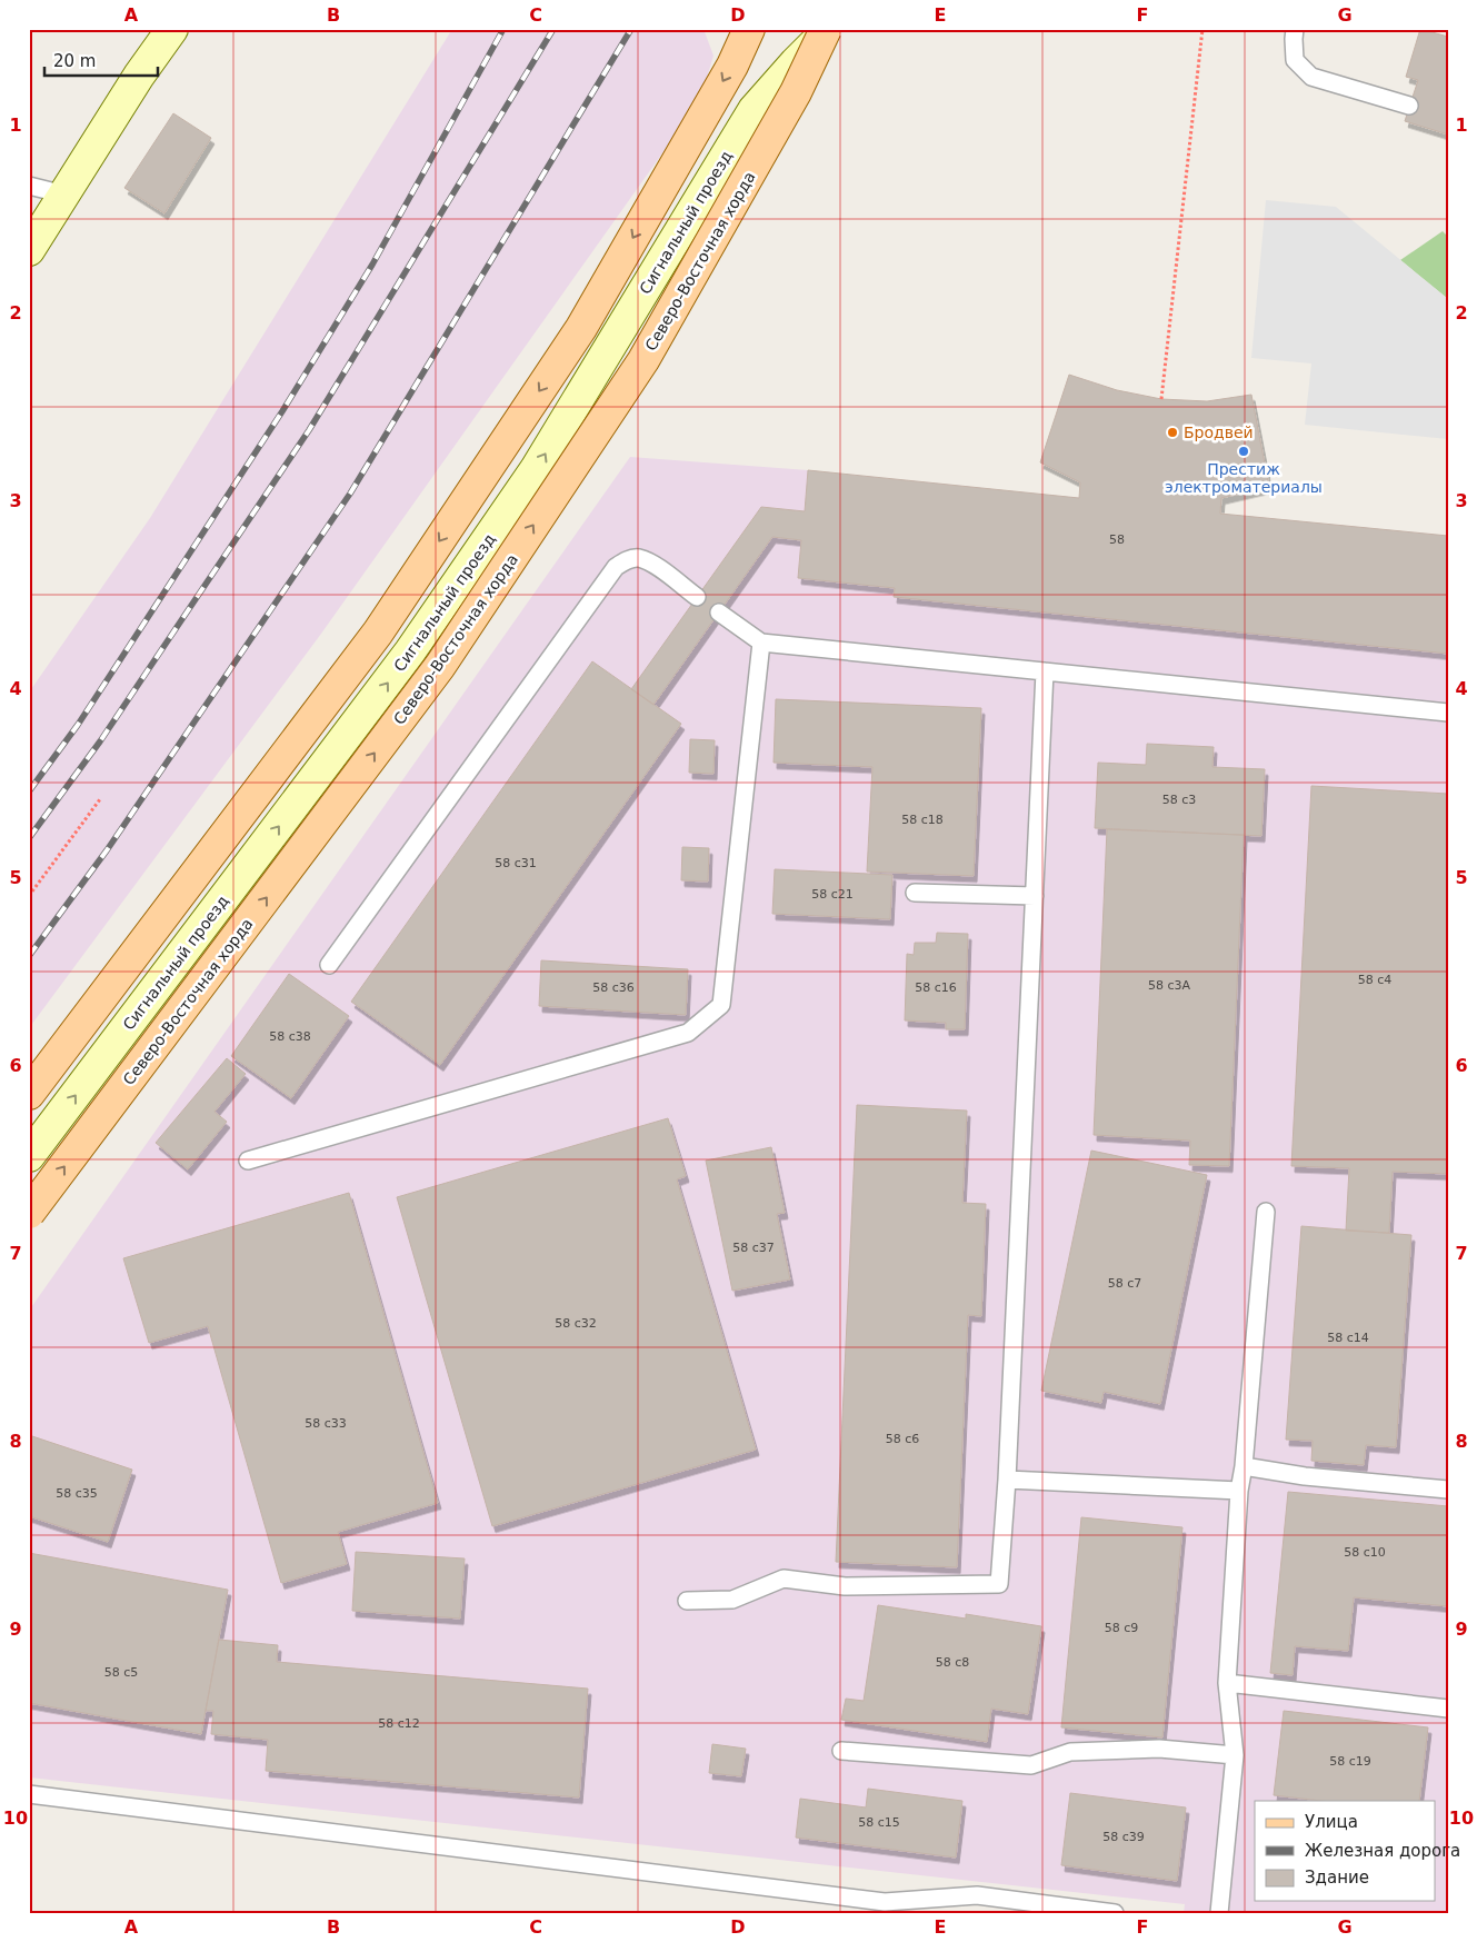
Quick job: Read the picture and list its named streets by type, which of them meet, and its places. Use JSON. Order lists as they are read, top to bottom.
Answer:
{
  "streets": {
    "main road": ["Северо-Восточная хорда"],
    "street": ["Сигнальный проезд"]
  },
  "crossings": [
    ["Сигнальный проезд", "Северо-Восточная хорда"]
  ],
  "one_way": ["Сигнальный проезд"],
  "places": ["Бродвей", "Престиж электроматериалы"],
  "house_numbers": [
    "58",
    "58 с3",
    "58 с18",
    "58 с31",
    "58 с21",
    "58 с4",
    "58 с3А",
    "58 с36",
    "58 с16",
    "58 с38",
    "58 с37",
    "58 с7",
    "58 с32",
    "58 с14",
    "58 с33",
    "58 с6",
    "58 с35",
    "58 с10",
    "58 с9",
    "58 с8",
    "58 с5",
    "58 с12",
    "58 с19",
    "58 с15",
    "58 с39"
  ],
  "legend": ["Улица", "Железная дорога", "Здание"],
  "scale_bar": "20 m",
  "grid": {
    "columns": [
      "A",
      "B",
      "C",
      "D",
      "E",
      "F",
      "G"
    ],
    "rows": [
      "1",
      "2",
      "3",
      "4",
      "5",
      "6",
      "7",
      "8",
      "9",
      "10"
    ]
  }
}
